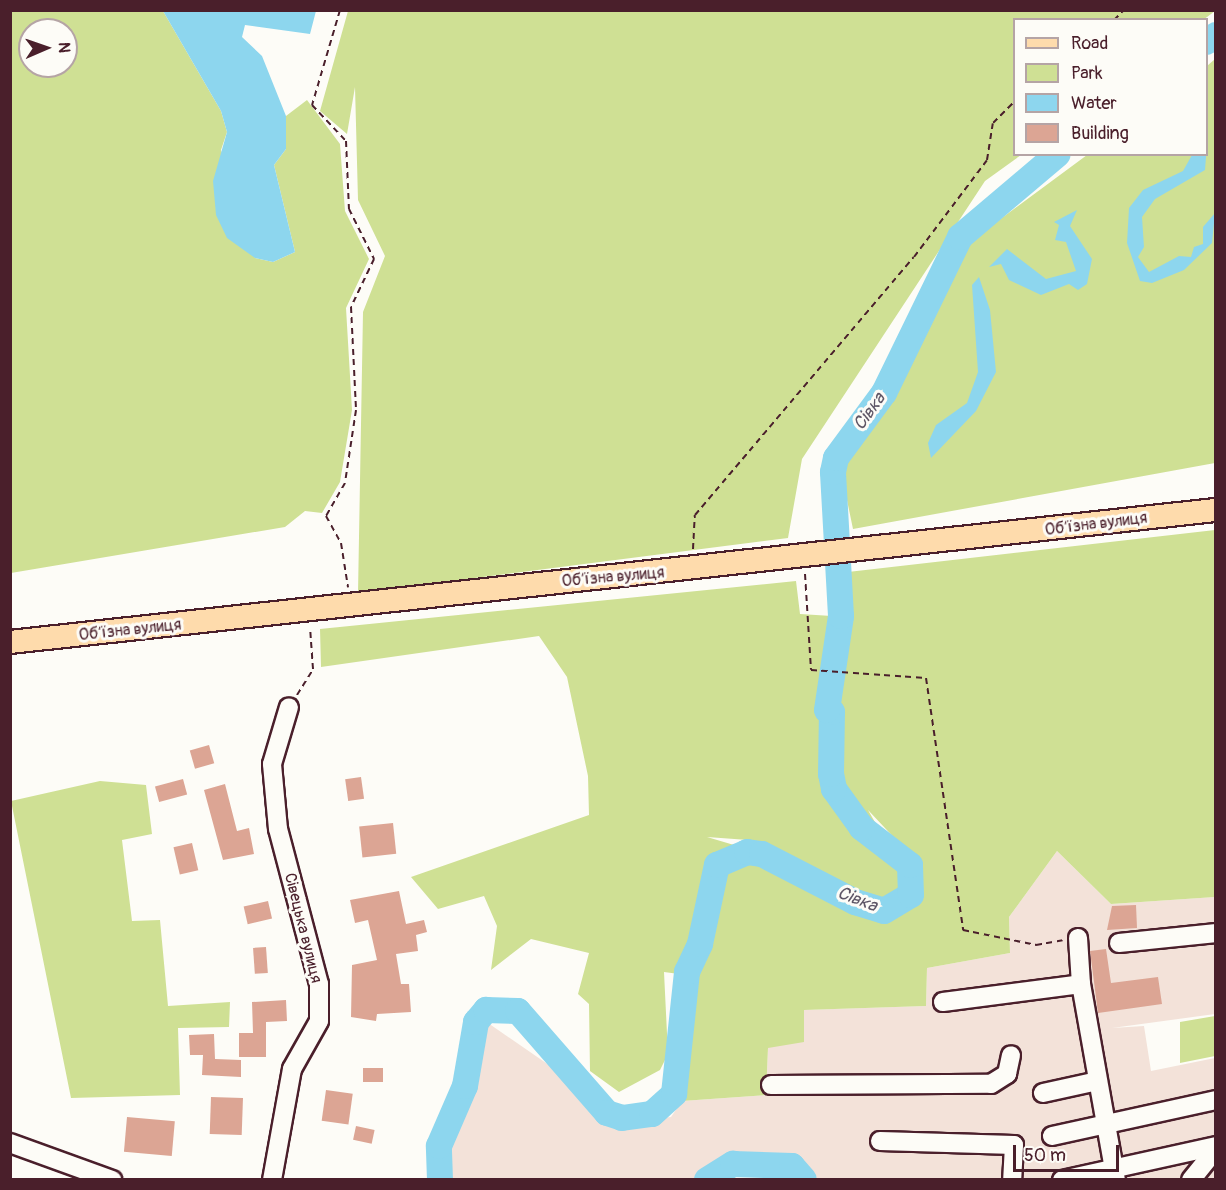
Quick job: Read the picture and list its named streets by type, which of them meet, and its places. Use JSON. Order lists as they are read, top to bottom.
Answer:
{
  "streets": {
    "main road": ["Обʼїзна вулиця"],
    "street": ["Сівецька вулиця"]
  },
  "water": ["Сівка"],
  "legend": [
    "Road",
    "Park",
    "Water",
    "Building"
  ],
  "scale_bar": "50 m",
  "north": "right"
}
